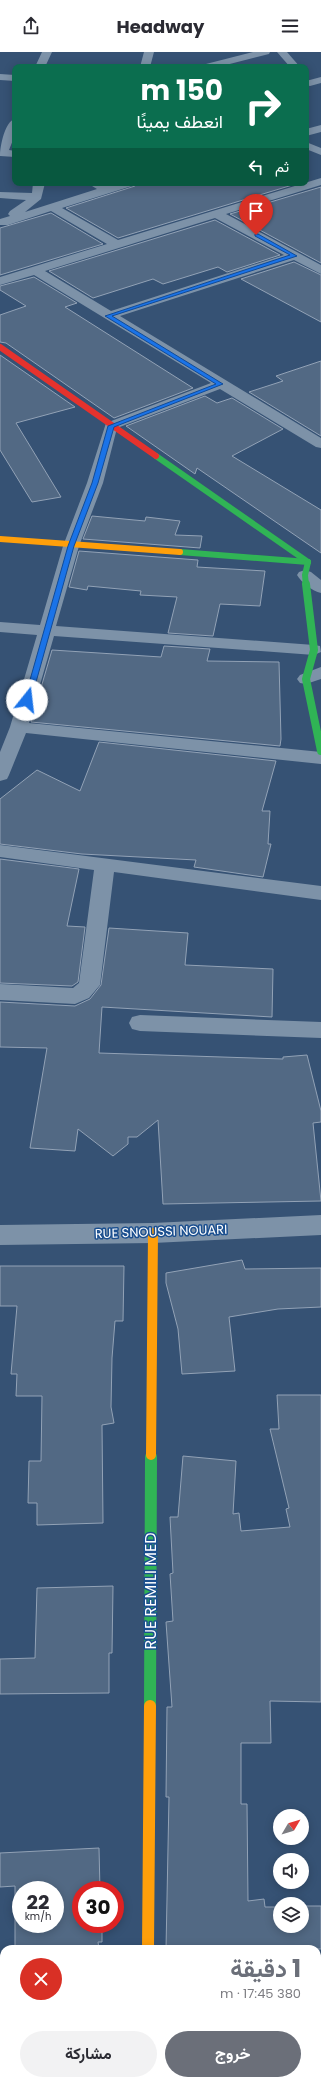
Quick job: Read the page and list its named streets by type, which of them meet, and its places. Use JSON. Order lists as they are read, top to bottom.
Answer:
{
  "streets": {
    "street": ["RUE SNOUSSI NOUARI", "RUE REMILI MED"]
  },
  "crossings": [
    ["RUE SNOUSSI NOUARI", "RUE REMILI MED"]
  ],
  "north": "top right",
  "page": {
    "header": "Headway",
    "turn": ["150 m", "انعطف يمينًا"],
    "then": "ثم",
    "speed": "22 km/h",
    "limit": "30",
    "heading": ["1 دقيقة", "380 m · 17:45"],
    "buttons": ["خروج", "مشاركة"]
  }
}
